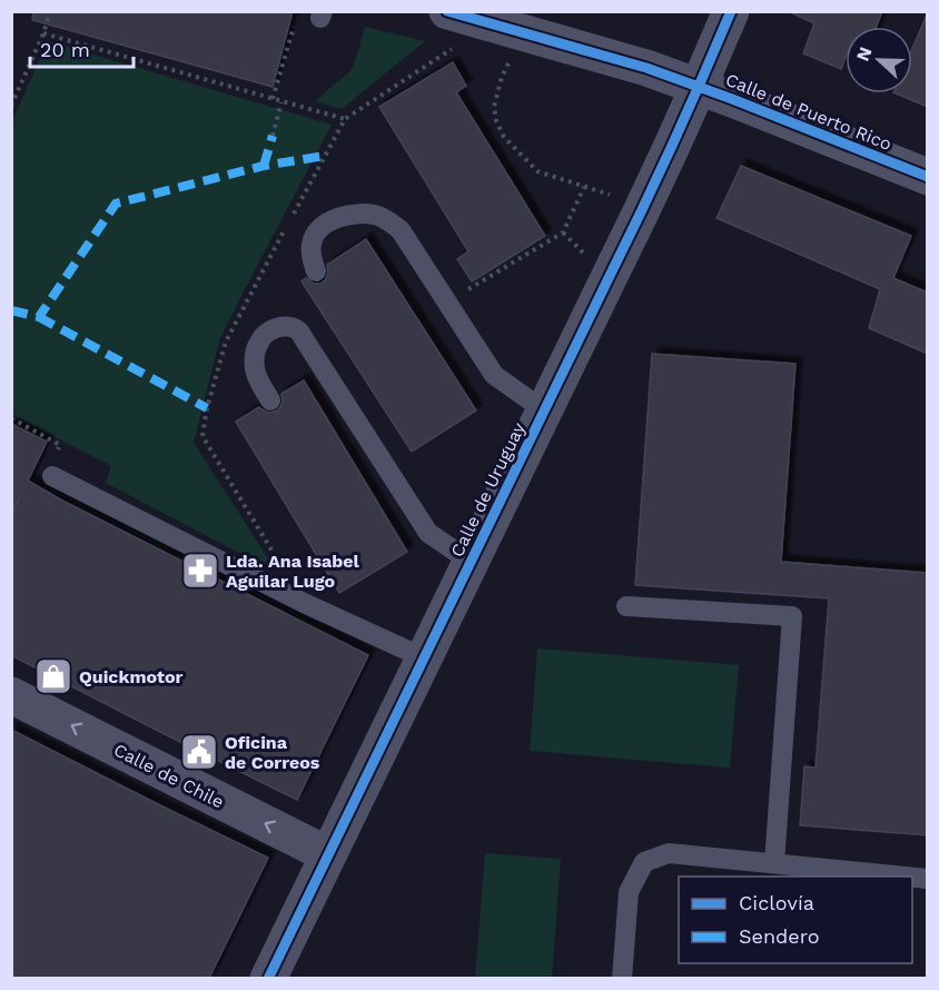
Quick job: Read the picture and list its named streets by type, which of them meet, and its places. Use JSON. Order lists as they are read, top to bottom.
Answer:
{
  "streets": {
    "street": ["Calle de Puerto Rico", "Calle de Uruguay", "Calle de Chile"]
  },
  "crossings": [
    ["Calle de Puerto Rico", "Calle de Uruguay"],
    ["Calle de Uruguay", "Calle de Chile"]
  ],
  "one_way": ["Calle de Chile"],
  "places": {
    "pharmacy": ["Lda. Ana Isabel Aguilar Lugo"],
    "shop": ["Quickmotor"],
    "public building": ["Oficina de Correos"]
  },
  "legend": ["Ciclovía", "Sendero"],
  "scale_bar": "20 m",
  "north": "left"
}
